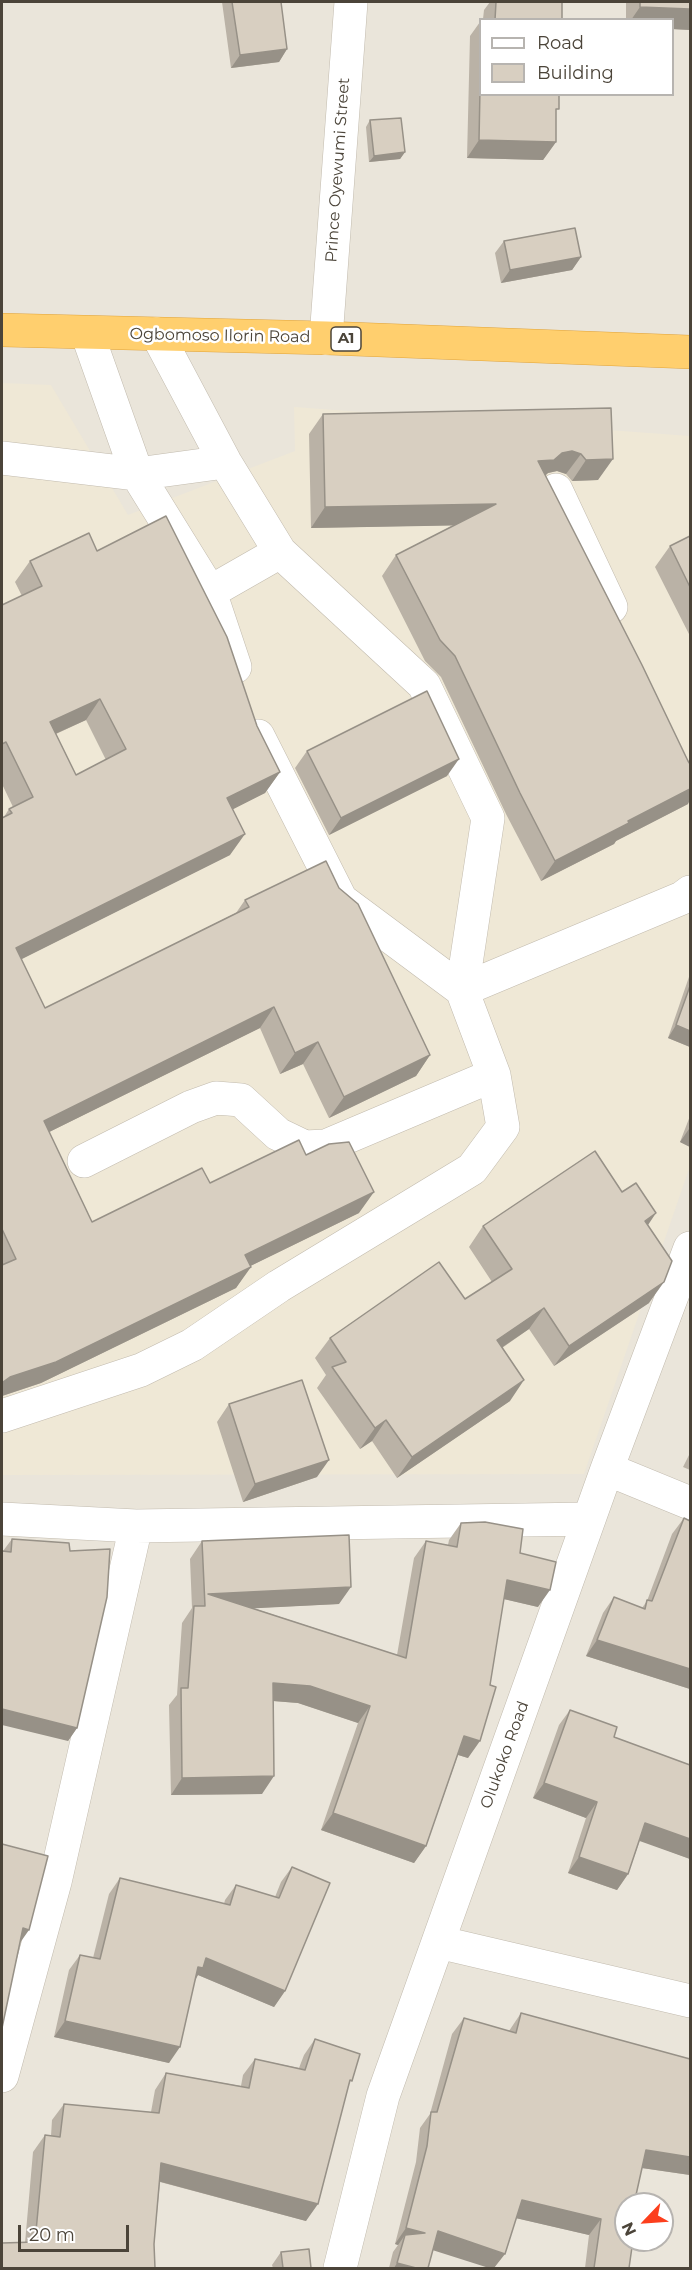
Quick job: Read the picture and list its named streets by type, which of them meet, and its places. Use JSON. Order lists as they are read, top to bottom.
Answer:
{
  "streets": {
    "highway": ["Ogbomoso Ilorin Road", "A1"],
    "street": ["Prince Oyewumi Street", "Olukoko Road"]
  },
  "crossings": [
    ["Prince Oyewumi Street", "Ogbomoso Ilorin Road"]
  ],
  "legend": ["Road", "Building"],
  "scale_bar": "20 m",
  "north": "bottom left"
}
